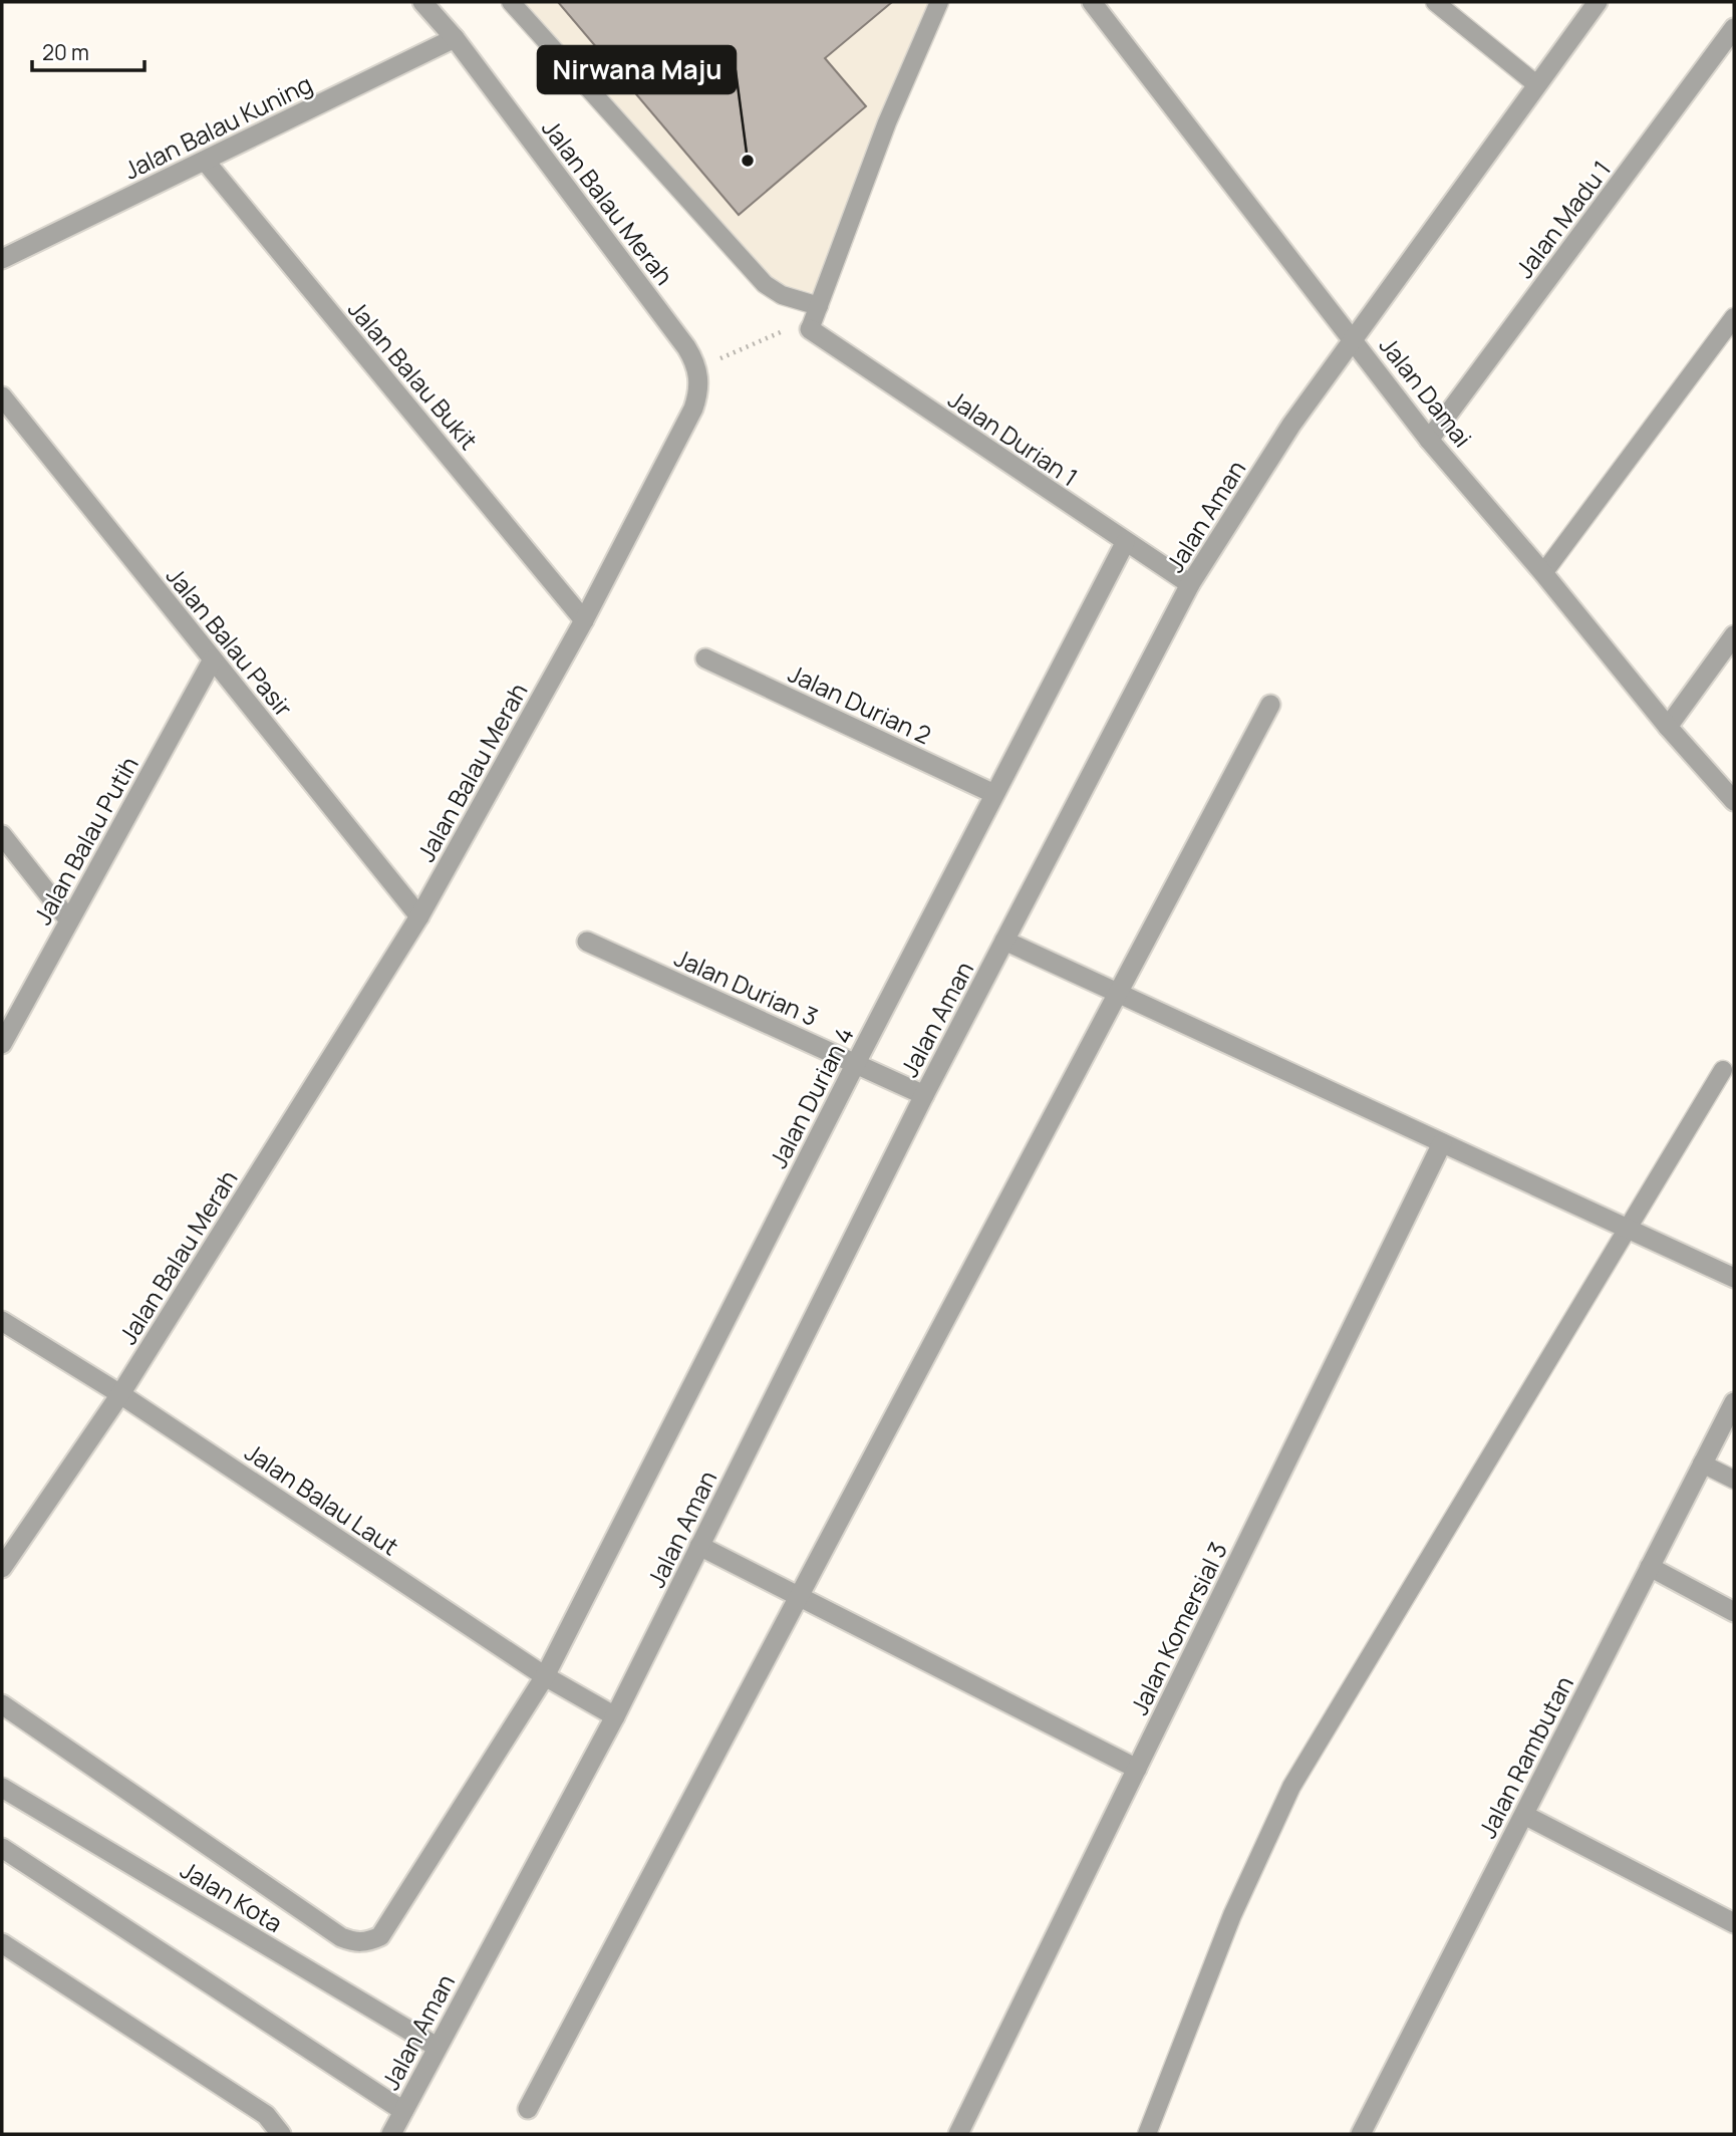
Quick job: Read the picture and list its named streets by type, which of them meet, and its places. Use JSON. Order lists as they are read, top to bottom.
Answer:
{
  "streets": {
    "street": [
      "Jalan Balau Kuning",
      "Jalan Balau Merah",
      "Jalan Madu 1",
      "Jalan Balau Bukit",
      "Jalan Damai",
      "Jalan Durian 1",
      "Jalan Aman",
      "Jalan Balau Pasir",
      "Jalan Durian 2",
      "Jalan Balau Putih",
      "Jalan Durian 3",
      "Jalan Durian 4",
      "Jalan Balau Laut",
      "Jalan Komersial 3",
      "Jalan Rambutan",
      "Jalan Kota"
    ]
  },
  "crossings": [
    ["Jalan Balau Kuning", "Jalan Balau Merah"],
    ["Jalan Balau Kuning", "Jalan Balau Bukit"],
    ["Jalan Balau Merah", "Jalan Balau Bukit"],
    ["Jalan Balau Merah", "Jalan Balau Pasir"],
    ["Jalan Balau Merah", "Jalan Balau Laut"],
    ["Jalan Madu 1", "Jalan Damai"],
    ["Jalan Damai", "Jalan Aman"],
    ["Jalan Durian 1", "Jalan Aman"],
    ["Jalan Durian 1", "Jalan Durian 4"],
    ["Jalan Aman", "Jalan Durian 3"],
    ["Jalan Aman", "Jalan Balau Laut"],
    ["Jalan Aman", "Jalan Kota"],
    ["Jalan Balau Pasir", "Jalan Balau Putih"],
    ["Jalan Durian 2", "Jalan Durian 4"],
    ["Jalan Durian 3", "Jalan Durian 4"],
    ["Jalan Durian 4", "Jalan Balau Laut"]
  ],
  "places": ["Nirwana Maju"],
  "scale_bar": "20 m"
}
